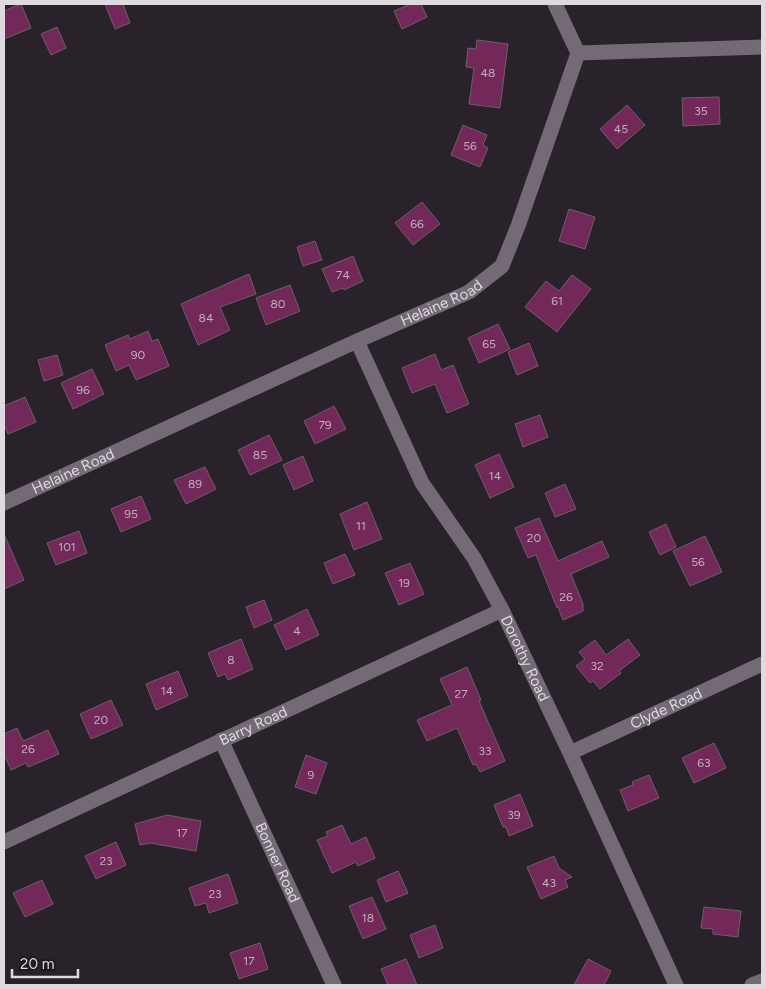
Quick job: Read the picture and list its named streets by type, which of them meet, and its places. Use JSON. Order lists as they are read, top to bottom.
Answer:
{
  "streets": {
    "street": [
      "Helaine Road",
      "Dorothy Road",
      "Clyde Road",
      "Barry Road",
      "Bonner Road"
    ]
  },
  "crossings": [
    ["Helaine Road", "Dorothy Road"],
    ["Dorothy Road", "Clyde Road"],
    ["Dorothy Road", "Barry Road"],
    ["Barry Road", "Bonner Road"]
  ],
  "house_numbers": [
    "48",
    "35",
    "45",
    "56",
    "66",
    "74",
    "61",
    "80",
    "84",
    "65",
    "90",
    "96",
    "79",
    "85",
    "14",
    "89",
    "95",
    "11",
    "20",
    "101",
    "56",
    "19",
    "26",
    "4",
    "8",
    "32",
    "14",
    "27",
    "20",
    "26",
    "33",
    "63",
    "9",
    "39",
    "17",
    "23",
    "43",
    "23",
    "18",
    "17"
  ],
  "scale_bar": "20 m"
}
